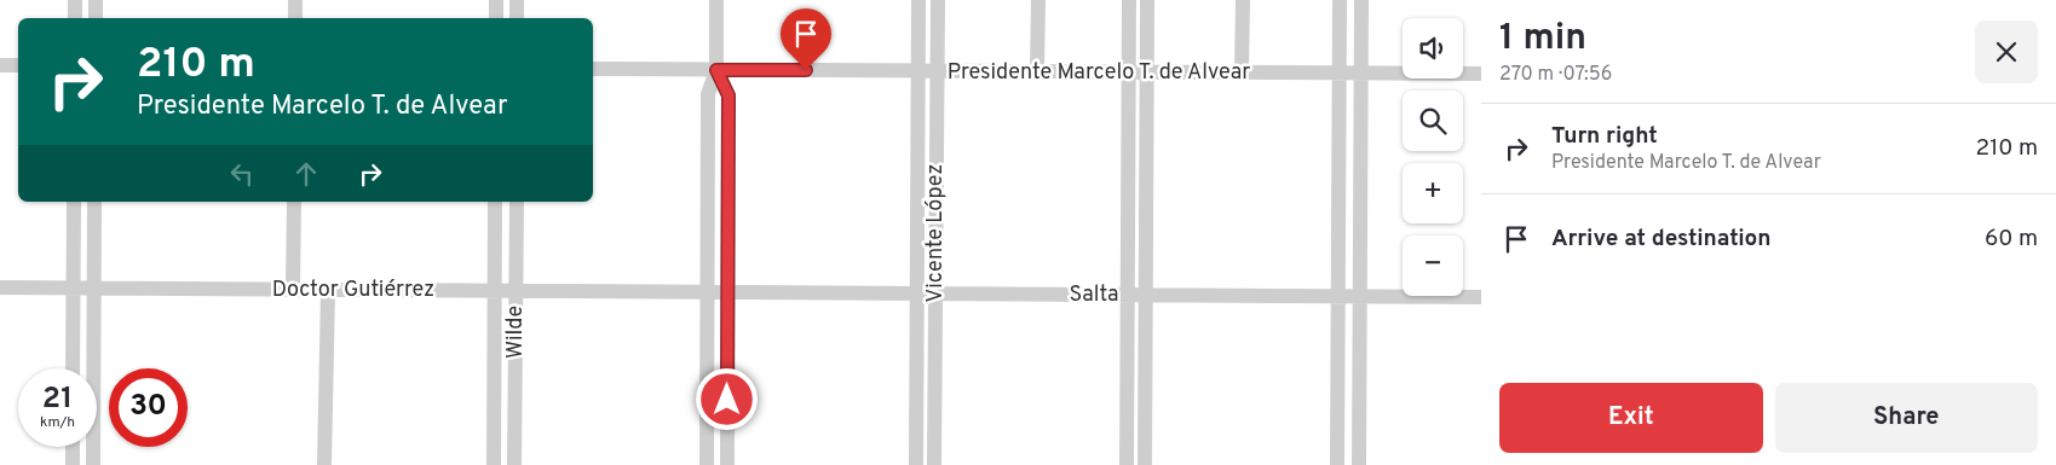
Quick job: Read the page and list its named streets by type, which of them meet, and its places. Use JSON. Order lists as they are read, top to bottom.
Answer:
{
  "streets": {
    "street": [
      "Presidente Marcelo T. de Alvear",
      "Vicente López",
      "Doctor Gutiérrez",
      "Salta",
      "Wilde"
    ]
  },
  "crossings": [
    ["Presidente Marcelo T. de Alvear", "Vicente López"],
    ["Vicente López", "Salta"],
    ["Doctor Gutiérrez", "Salta"],
    ["Doctor Gutiérrez", "Wilde"]
  ],
  "page": {
    "heading": ["1 min", "270 m · 07:56"],
    "map_buttons": ["+", "−"],
    "turn": ["210 m", "Presidente Marcelo T. de Alvear"],
    "list": [
      {
        "name": "Turn right",
        "note": "Presidente Marcelo T. de Alvear",
        "value": "210 m"
      },
      {
        "name": "Arrive at destination",
        "value": "60 m"
      }
    ],
    "speed": "21 km/h",
    "limit": "30",
    "buttons": ["Exit", "Share"]
  }
}
